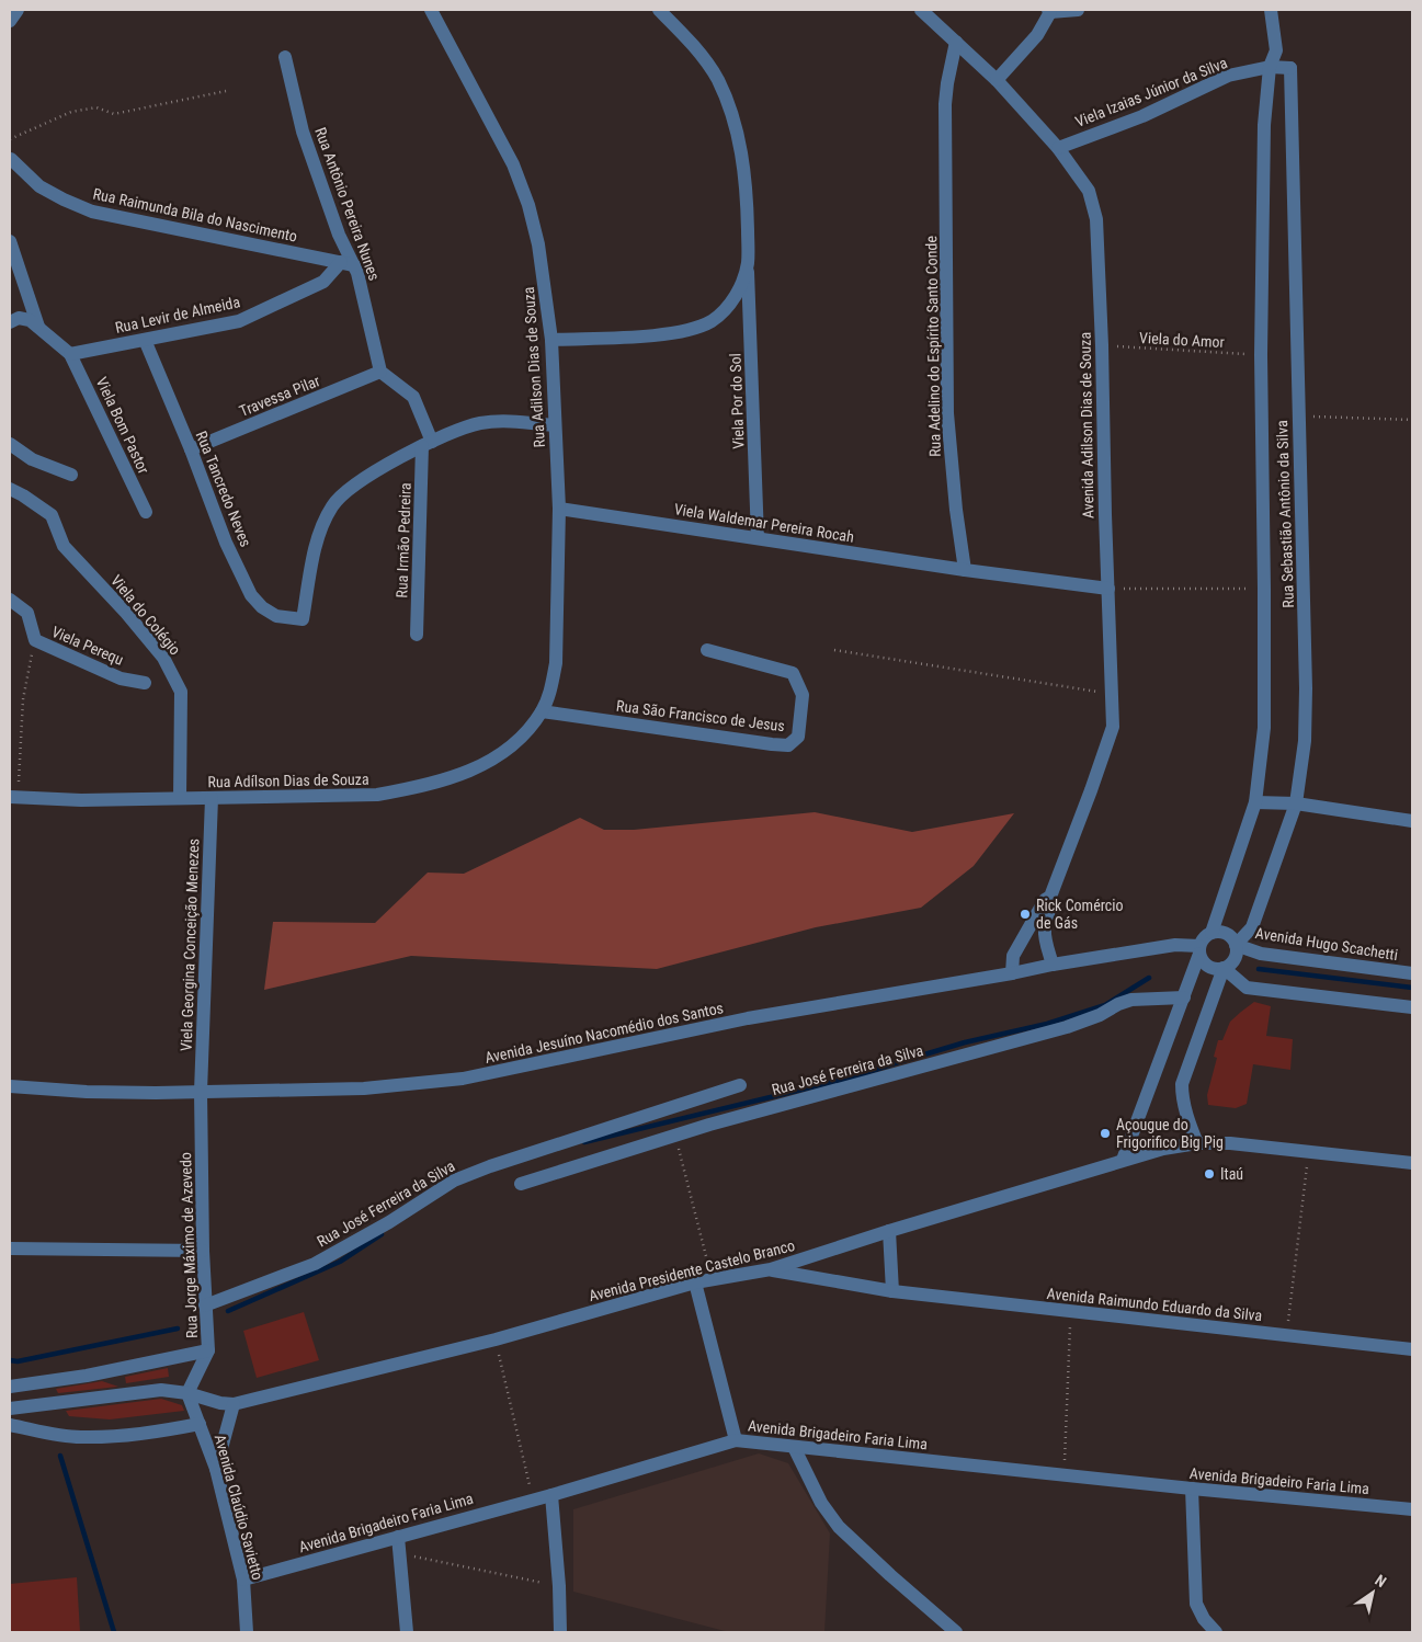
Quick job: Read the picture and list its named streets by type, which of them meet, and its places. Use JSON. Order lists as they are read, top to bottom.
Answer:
{
  "streets": {
    "street": [
      "Viela Izaias Júnior da Silva",
      "Rua Antônio Pereira Nunes",
      "Rua Raimunda Bila do Nascimento",
      "Rua Levir de Almeida",
      "Rua Adelino do Espírito Santo Conde",
      "Rua Adilson Dias de Souza",
      "Travessa Pilar",
      "Viela Por do Sol",
      "Viela Bom Pastor",
      "Avenida Adilson Dias de Souza",
      "Rua Tancredo Neves",
      "Rua Sebastião Antônio da Silva",
      "Viela Waldemar Pereira Rocah",
      "Rua Irmão Pedreira",
      "Viela do Colégio",
      "Viela Perequ",
      "Rua São Francisco de Jesus",
      "Rua Adílson Dias de Souza",
      "Avenida Hugo Scachetti",
      "Viela Georgina Conceição Menezes",
      "Avenida Jesuíno Nacomédio dos Santos",
      "Rua José Ferreira da Silva",
      "Rua Jorge Máximo de Azevedo",
      "Avenida Presidente Castelo Branco",
      "Avenida Raimundo Eduardo da Silva",
      "Avenida Brigadeiro Faria Lima",
      "Avenida Claúdio Savietto"
    ],
    "path": ["Viela do Amor"]
  },
  "crossings": [
    ["Viela Izaias Júnior da Silva", "Avenida Adilson Dias de Souza"],
    ["Viela Izaias Júnior da Silva", "Rua Sebastião Antônio da Silva"],
    ["Rua Antônio Pereira Nunes", "Rua Raimunda Bila do Nascimento"],
    ["Rua Antônio Pereira Nunes", "Rua Levir de Almeida"],
    ["Rua Antônio Pereira Nunes", "Travessa Pilar"],
    ["Rua Raimunda Bila do Nascimento", "Rua Levir de Almeida"],
    ["Rua Levir de Almeida", "Viela Bom Pastor"],
    ["Rua Levir de Almeida", "Rua Tancredo Neves"],
    ["Viela do Amor", "Avenida Adilson Dias de Souza"],
    ["Viela do Amor", "Rua Sebastião Antônio da Silva"],
    ["Rua Adelino do Espírito Santo Conde", "Avenida Adilson Dias de Souza"],
    ["Rua Adelino do Espírito Santo Conde", "Viela Waldemar Pereira Rocah"],
    ["Rua Adilson Dias de Souza", "Viela Waldemar Pereira Rocah"],
    ["Rua Adilson Dias de Souza", "Rua São Francisco de Jesus"],
    ["Rua Adilson Dias de Souza", "Rua Adílson Dias de Souza"],
    ["Travessa Pilar", "Rua Tancredo Neves"],
    ["Viela Por do Sol", "Viela Waldemar Pereira Rocah"],
    ["Avenida Adilson Dias de Souza", "Avenida Jesuíno Nacomédio dos Santos"],
    ["Rua Tancredo Neves", "Rua Irmão Pedreira"],
    ["Rua Sebastião Antônio da Silva", "Avenida Hugo Scachetti"],
    ["Rua Sebastião Antônio da Silva", "Avenida Jesuíno Nacomédio dos Santos"],
    ["Viela do Colégio", "Rua Adílson Dias de Souza"],
    ["Rua São Francisco de Jesus", "Rua Adílson Dias de Souza"],
    ["Rua Adílson Dias de Souza", "Viela Georgina Conceição Menezes"],
    ["Avenida Hugo Scachetti", "Avenida Jesuíno Nacomédio dos Santos"],
    ["Viela Georgina Conceição Menezes", "Avenida Jesuíno Nacomédio dos Santos"],
    ["Viela Georgina Conceição Menezes", "Rua Jorge Máximo de Azevedo"],
    ["Avenida Jesuíno Nacomédio dos Santos", "Rua Jorge Máximo de Azevedo"],
    ["Rua José Ferreira da Silva", "Rua Jorge Máximo de Azevedo"],
    ["Rua Jorge Máximo de Azevedo", "Avenida Presidente Castelo Branco"],
    ["Avenida Presidente Castelo Branco", "Avenida Raimundo Eduardo da Silva"],
    ["Avenida Brigadeiro Faria Lima", "Avenida Claúdio Savietto"]
  ],
  "places": ["Rick Comércio de Gás", "Açougue do Frigorifico Big Pig", "Itaú"],
  "north": "top right"
}
